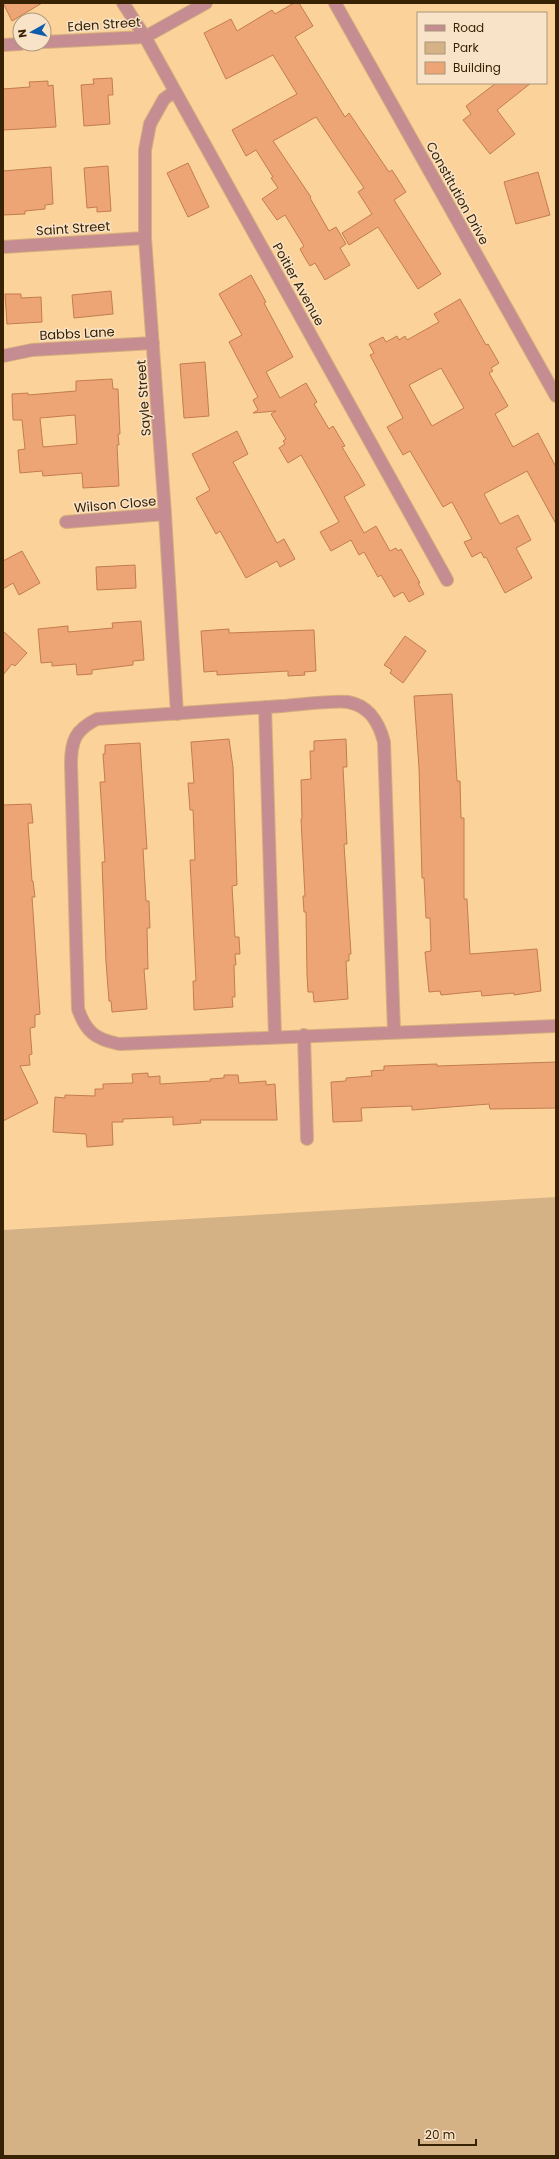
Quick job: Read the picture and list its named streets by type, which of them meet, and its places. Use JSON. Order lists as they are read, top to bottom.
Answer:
{
  "streets": {
    "street": [
      "Eden Street",
      "Constitution Drive",
      "Saint Street",
      "Poitier Avenue",
      "Babbs Lane",
      "Sayle Street",
      "Wilson Close"
    ]
  },
  "crossings": [
    ["Eden Street", "Poitier Avenue"],
    ["Saint Street", "Sayle Street"],
    ["Poitier Avenue", "Sayle Street"],
    ["Babbs Lane", "Sayle Street"],
    ["Sayle Street", "Wilson Close"]
  ],
  "legend": ["Road", "Park", "Building"],
  "scale_bar": "20 m",
  "north": "left"
}
